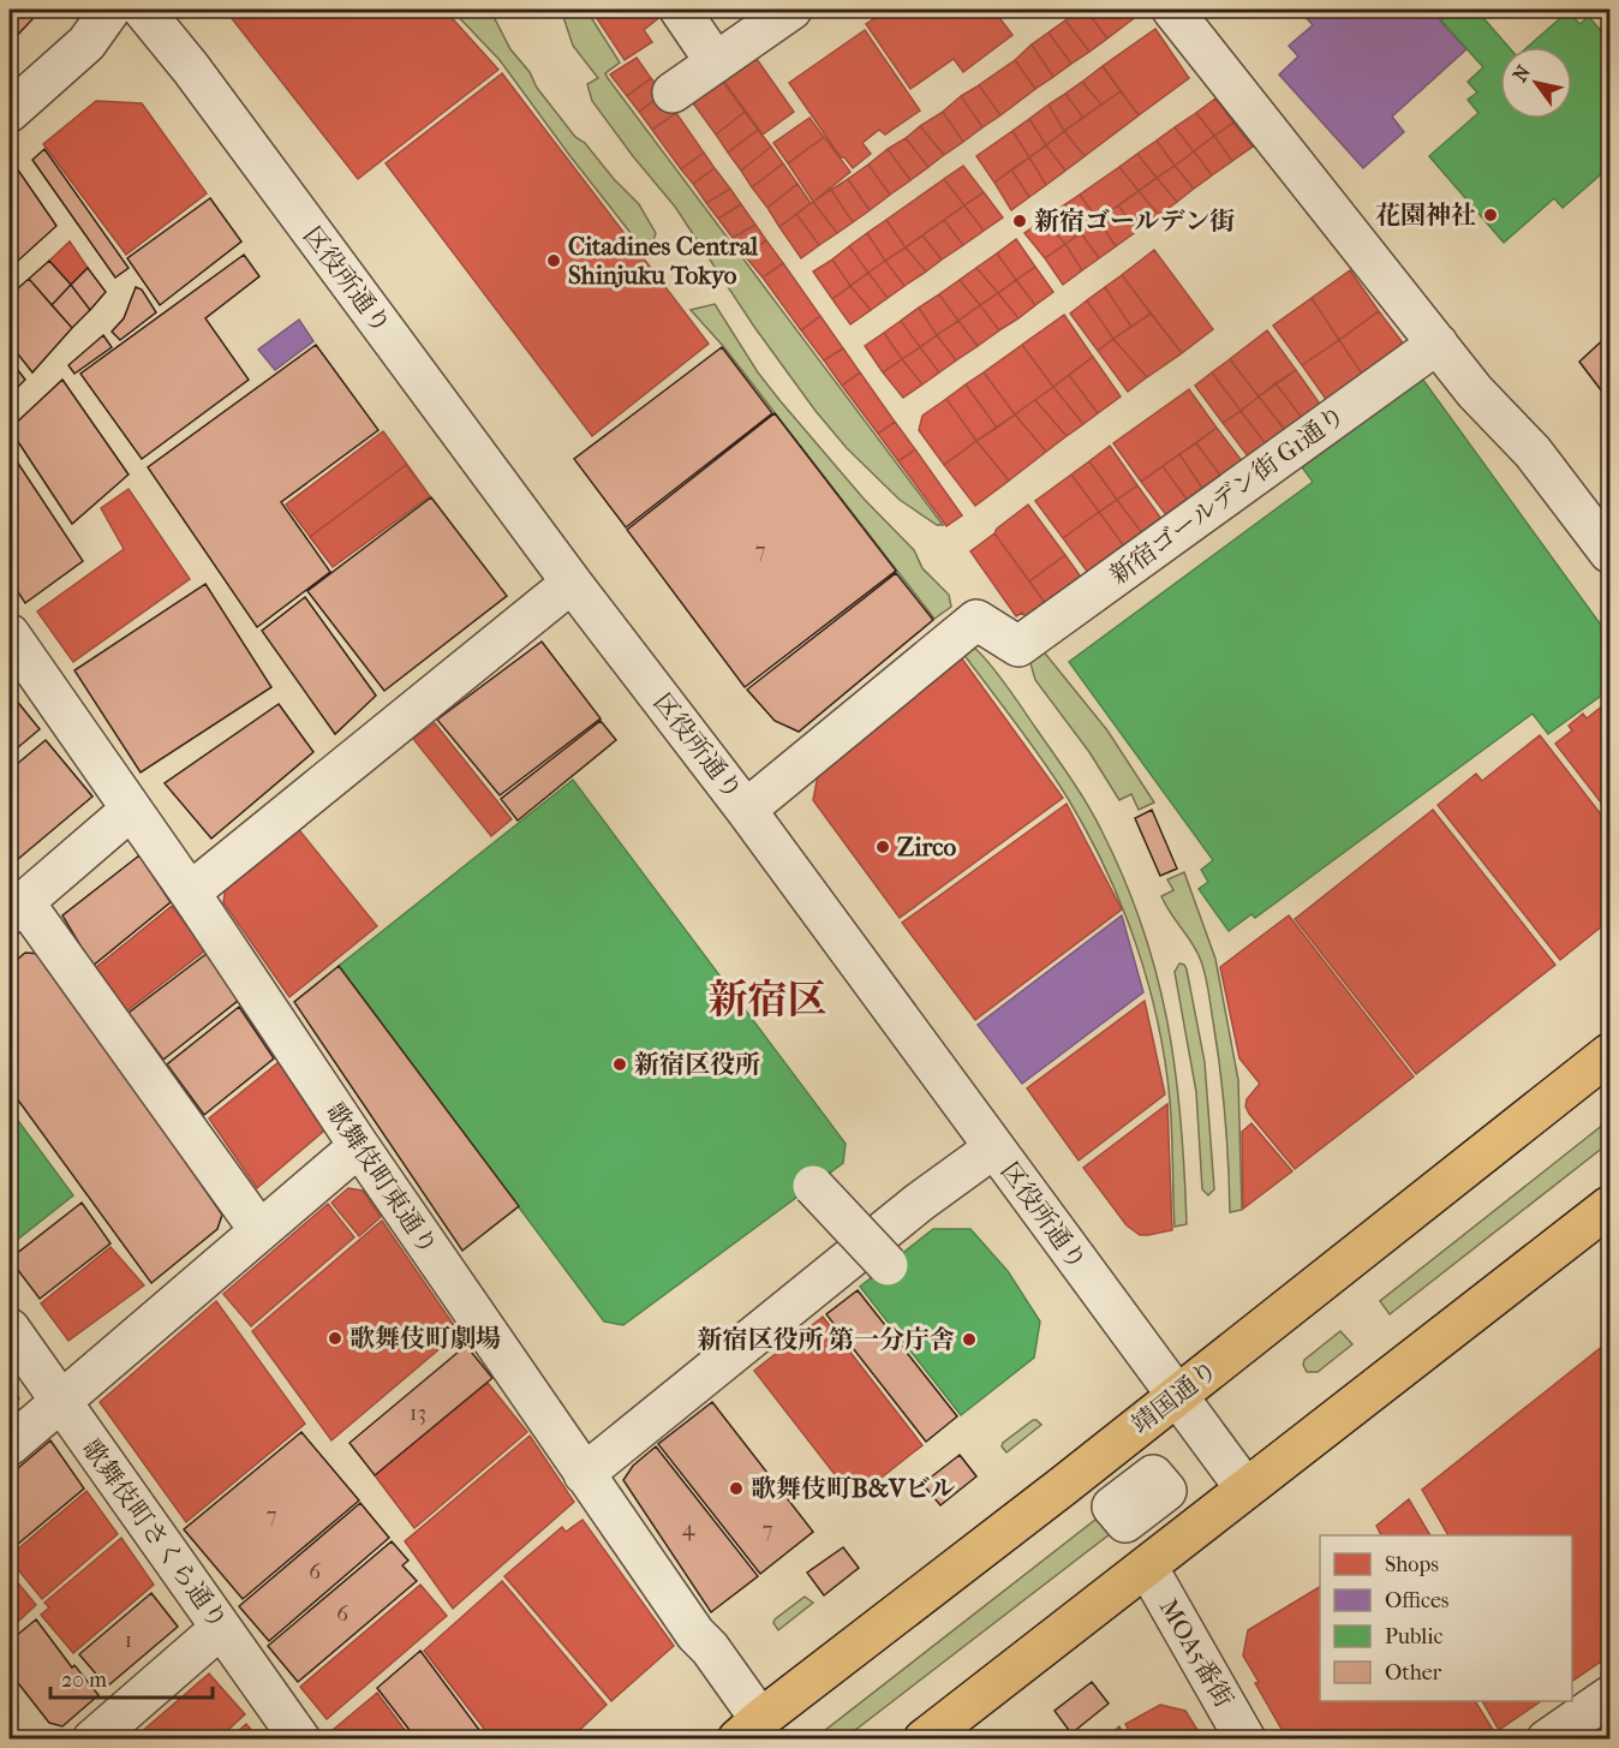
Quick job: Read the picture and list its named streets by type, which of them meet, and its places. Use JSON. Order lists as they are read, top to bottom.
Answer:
{
  "streets": {
    "main road": ["靖国通り"],
    "street": [
      "区役所通り",
      "新宿ゴールデン街 G1通り",
      "歌舞伎町東通り",
      "歌舞伎町さくら通り",
      "MOA5番街"
    ]
  },
  "crossings": [
    ["区役所通り", "新宿ゴールデン街 G1通り"],
    ["区役所通り", "靖国通り"],
    ["歌舞伎町東通り", "靖国通り"]
  ],
  "districts": ["新宿区"],
  "places": [
    "花園神社",
    "新宿ゴールデン街",
    "Citadines Central Shinjuku Tokyo",
    "Zirco",
    "新宿区役所",
    "歌舞伎町劇場",
    "新宿区役所 第一分庁舎",
    "歌舞伎町B&Vビル"
  ],
  "house_numbers": [
    "7",
    "13",
    "7",
    "4",
    "7",
    "6",
    "6",
    "1"
  ],
  "legend": [
    "Shops",
    "Offices",
    "Public",
    "Other"
  ],
  "scale_bar": "20 m",
  "north": "top left"
}
